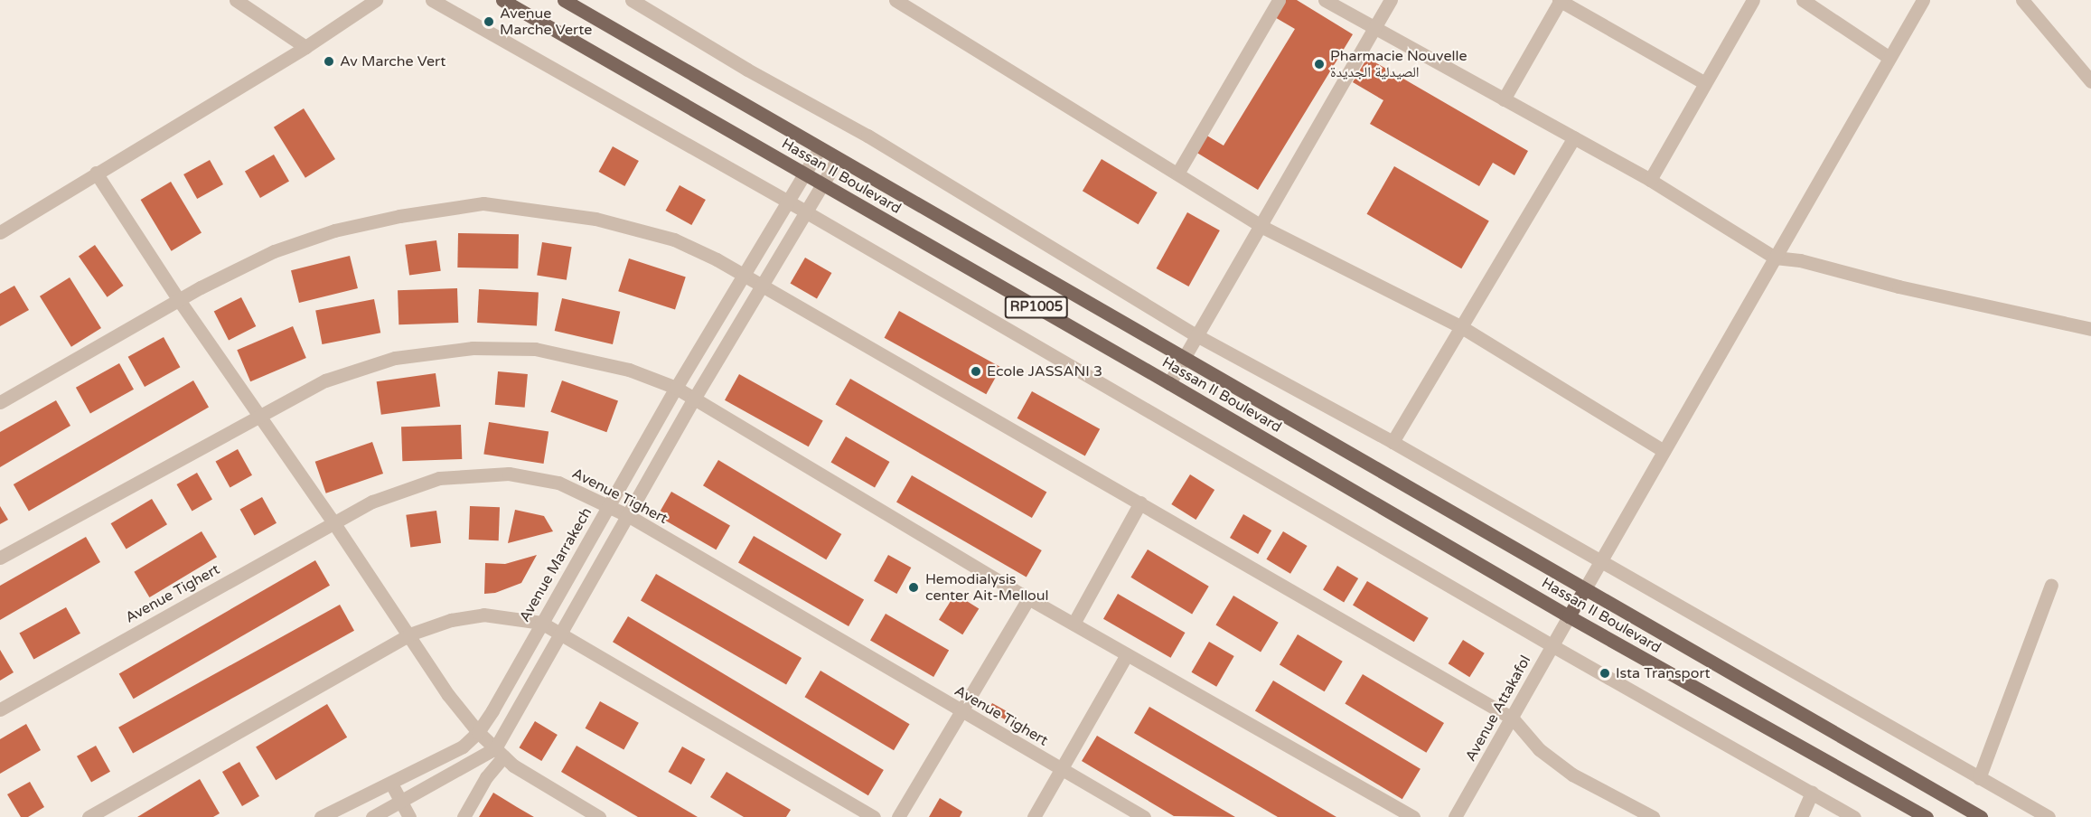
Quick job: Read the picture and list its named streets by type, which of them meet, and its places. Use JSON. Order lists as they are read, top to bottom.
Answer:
{
  "streets": {
    "main road": ["Hassan II Boulevard", "RP1005"],
    "street": ["Avenue Tighert", "Avenue Marrakech", "Avenue Attakafol"]
  },
  "crossings": [
    ["Hassan II Boulevard", "Avenue Marrakech"],
    ["Hassan II Boulevard", "Avenue Attakafol"],
    ["Avenue Tighert", "Avenue Marrakech"]
  ],
  "places": [
    "Avenue Marche Verte",
    "Av Marche Vert",
    "Pharmacie Nouvelle الصيدلية الجديدة",
    "Ecole JASSANI 3",
    "Hemodialysis center Ait-Melloul",
    "Ista Transport"
  ]
}
